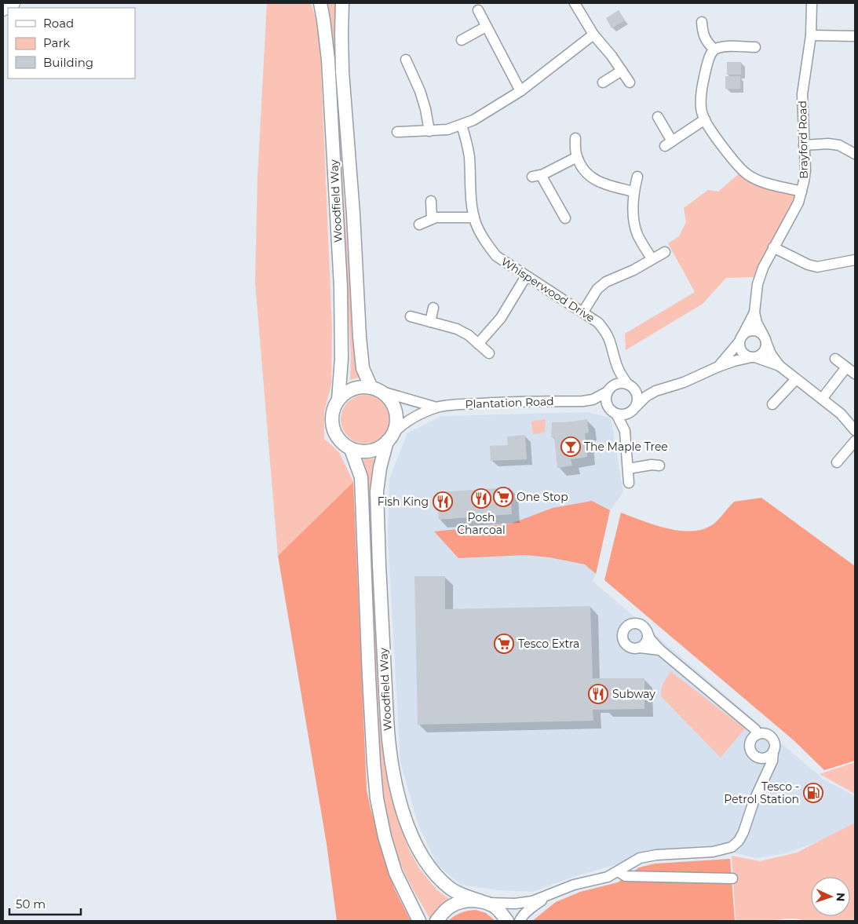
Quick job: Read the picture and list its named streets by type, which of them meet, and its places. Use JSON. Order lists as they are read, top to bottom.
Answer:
{
  "streets": {
    "street": [
      "Brayford Road",
      "Woodfield Way",
      "Whisperwood Drive",
      "Plantation Road"
    ]
  },
  "crossings": [
    ["Woodfield Way", "Plantation Road"],
    ["Whisperwood Drive", "Plantation Road"]
  ],
  "places": {
    "bar": ["The Maple Tree"],
    "supermarket": ["One Stop", "Tesco Extra"],
    "restaurant": ["Posh Charcoal", "Fish King", "Subway"],
    "fuel station": ["Tesco - Petrol Station"]
  },
  "legend": ["Road", "Park", "Building"],
  "scale_bar": "50 m",
  "north": "right"
}
